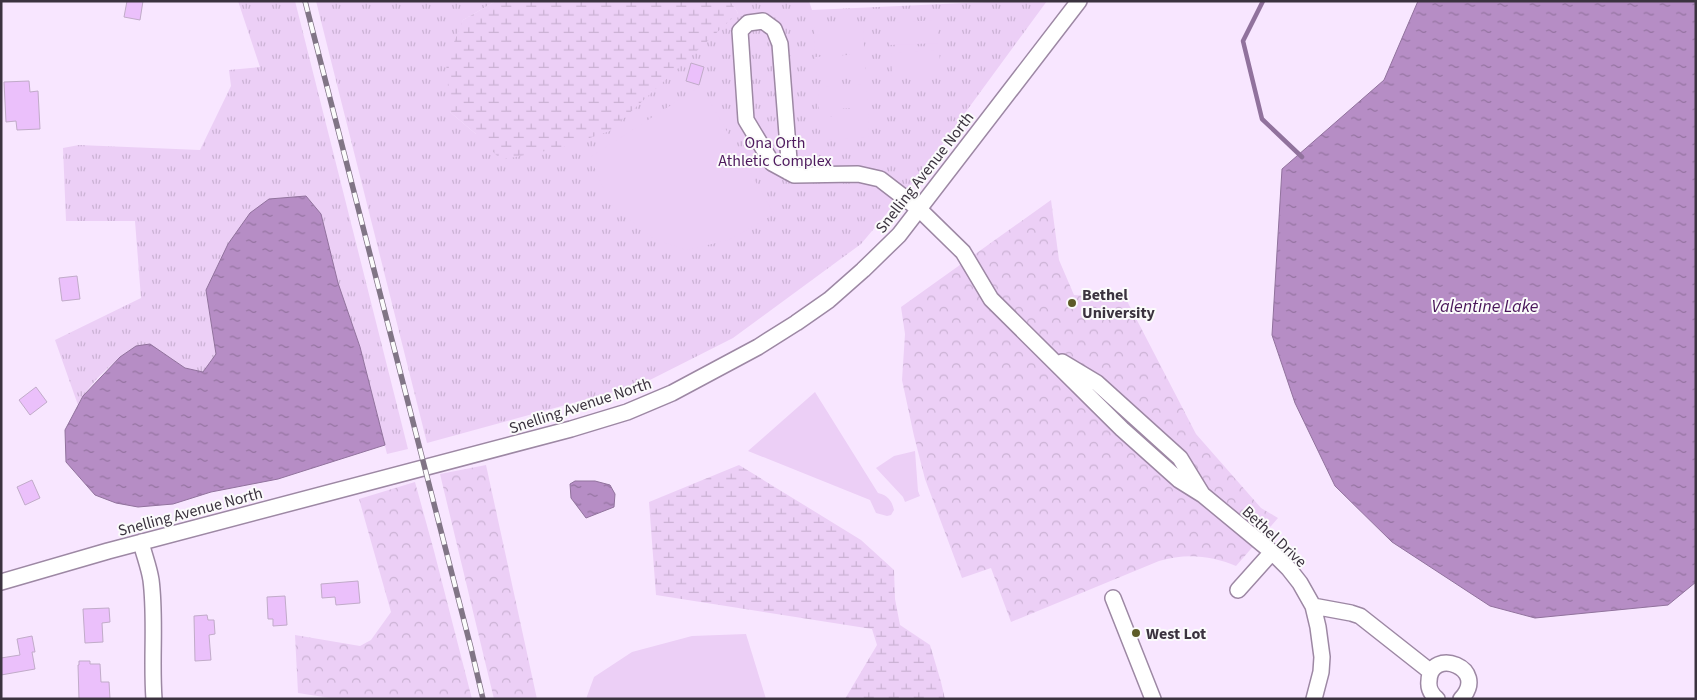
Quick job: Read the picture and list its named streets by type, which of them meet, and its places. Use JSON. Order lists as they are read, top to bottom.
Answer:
{
  "streets": {
    "street": ["Snelling Avenue North", "Bethel Drive"]
  },
  "crossings": [
    ["Snelling Avenue North", "Bethel Drive"]
  ],
  "water": ["Valentine Lake"],
  "parks": ["Ona Orth Athletic Complex"],
  "places": ["Bethel University", "West Lot"]
}
